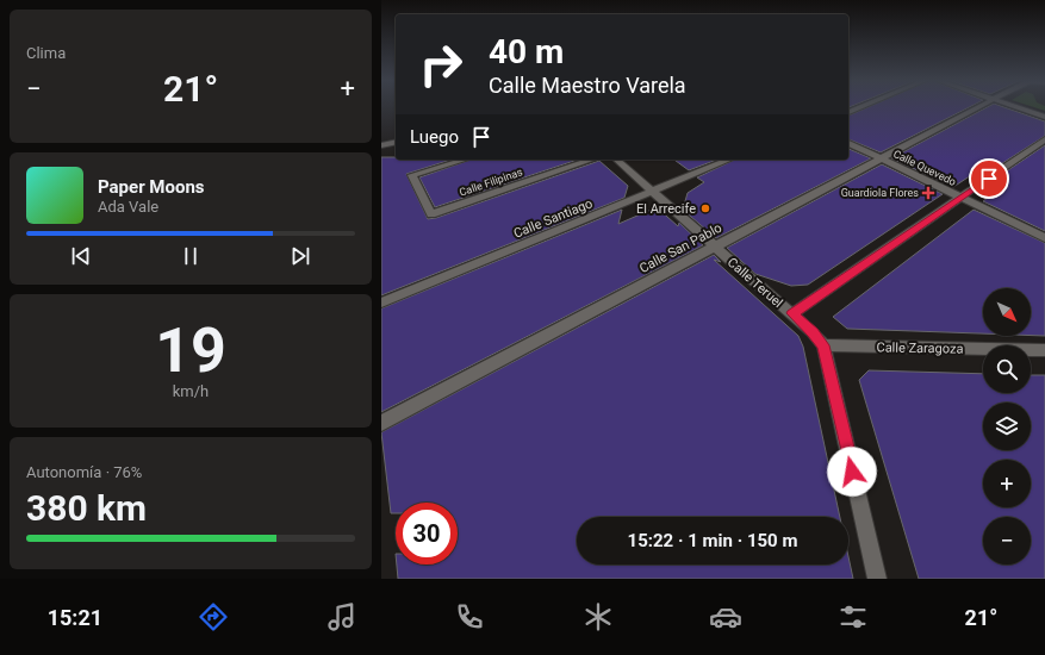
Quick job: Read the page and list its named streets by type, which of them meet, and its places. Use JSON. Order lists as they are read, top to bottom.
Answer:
{
  "streets": {
    "street": [
      "Calle Quevedo",
      "Calle Filipinas",
      "Calle Santiago",
      "Calle San Pablo",
      "Calle Teruel",
      "Calle Zaragoza"
    ]
  },
  "crossings": [
    ["Calle Quevedo", "Calle San Pablo"],
    ["Calle Santiago", "Calle Teruel"],
    ["Calle San Pablo", "Calle Teruel"],
    ["Calle Teruel", "Calle Zaragoza"]
  ],
  "places": {
    "health": ["Guardiola Flores"],
    "other": ["El Arrecife"]
  },
  "north": "bottom right",
  "page": {
    "tile": [
      "Clima",
      ["19", "km/h"],
      ["Autonomía · 76%", "380 km"]
    ],
    "turn": ["40 m", "Calle Maestro Varela"],
    "heat": ["−", "21°", "+"],
    "then": "Luego",
    "song": ["Paper Moons", "Ada Vale"],
    "map_buttons": ["+", "−"],
    "limit": "30",
    "trip": "15:22 · 1 min · 150 m",
    "tabs": ["15:21", "21°"]
  }
}
